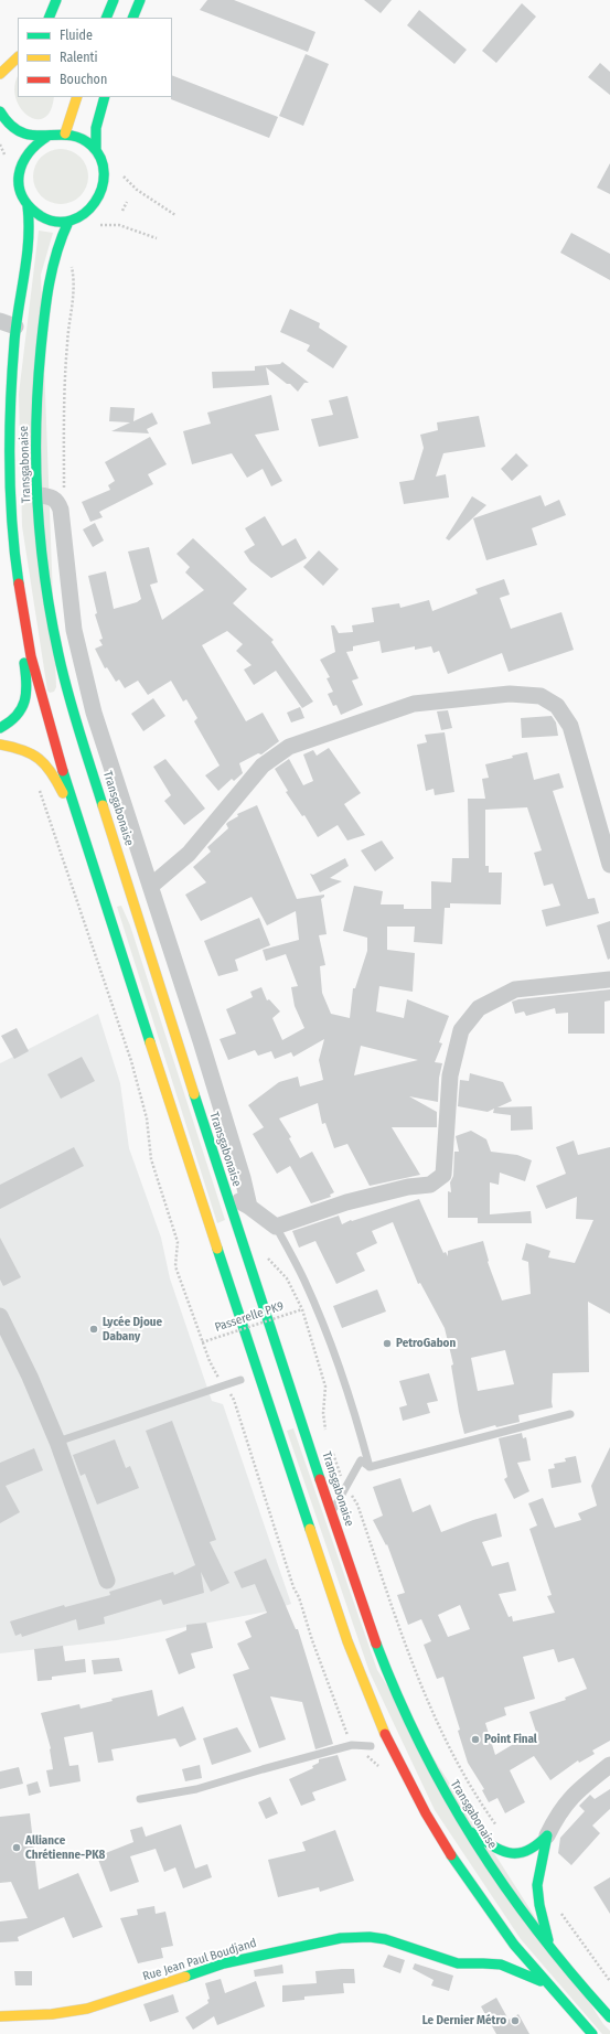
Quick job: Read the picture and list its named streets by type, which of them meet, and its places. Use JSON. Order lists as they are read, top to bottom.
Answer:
{
  "streets": {
    "main road": ["Transgabonaise", "Rue Jean Paul Boudjand"],
    "path": ["Passerelle PK9"]
  },
  "crossings": [
    ["Transgabonaise", "Rue Jean Paul Boudjand"]
  ],
  "places": [
    "Lycée Djoue Dabany",
    "PetroGabon",
    "Point Final",
    "Alliance Chrétienne-PK8",
    "Le Dernier Métro"
  ],
  "legend": ["Fluide", "Ralenti", "Bouchon"]
}
